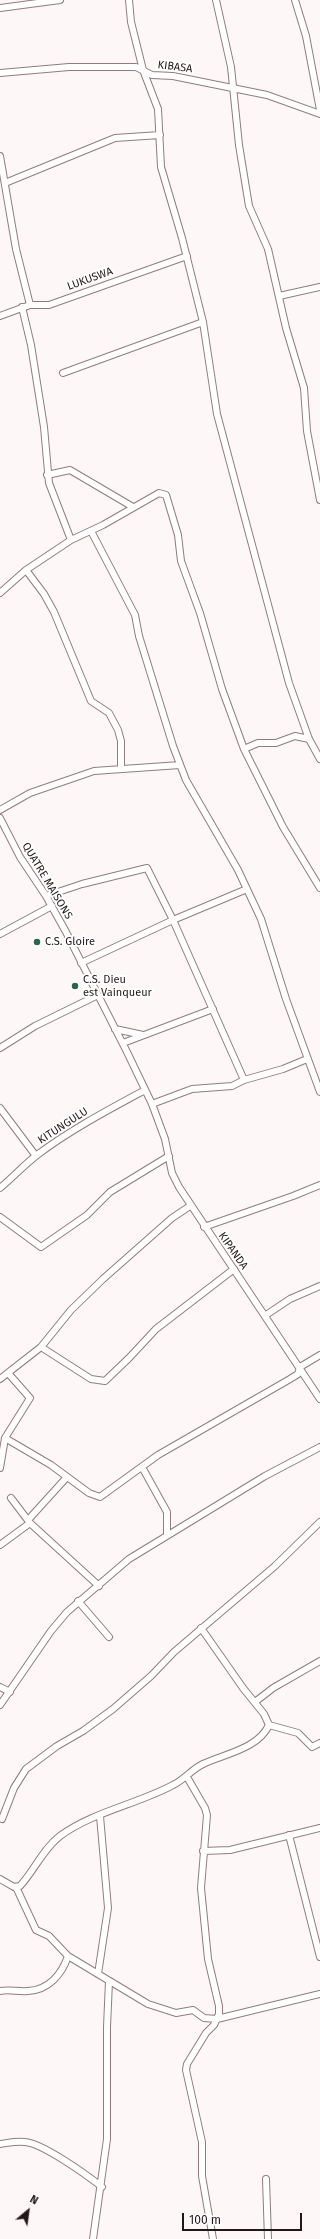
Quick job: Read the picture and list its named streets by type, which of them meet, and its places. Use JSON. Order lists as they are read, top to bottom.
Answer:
{
  "streets": {
    "street": [
      "KIBASA",
      "LUKUSWA",
      "QUATRE MAISONS",
      "KITUNGULU",
      "KIPANDA"
    ]
  },
  "crossings": [
    ["QUATRE MAISONS", "KITUNGULU"],
    ["QUATRE MAISONS", "KIPANDA"]
  ],
  "places": ["C.S. Gloire", "C.S. Dieu est Vainqueur"],
  "scale_bar": "100 m",
  "north": "top right"
}
